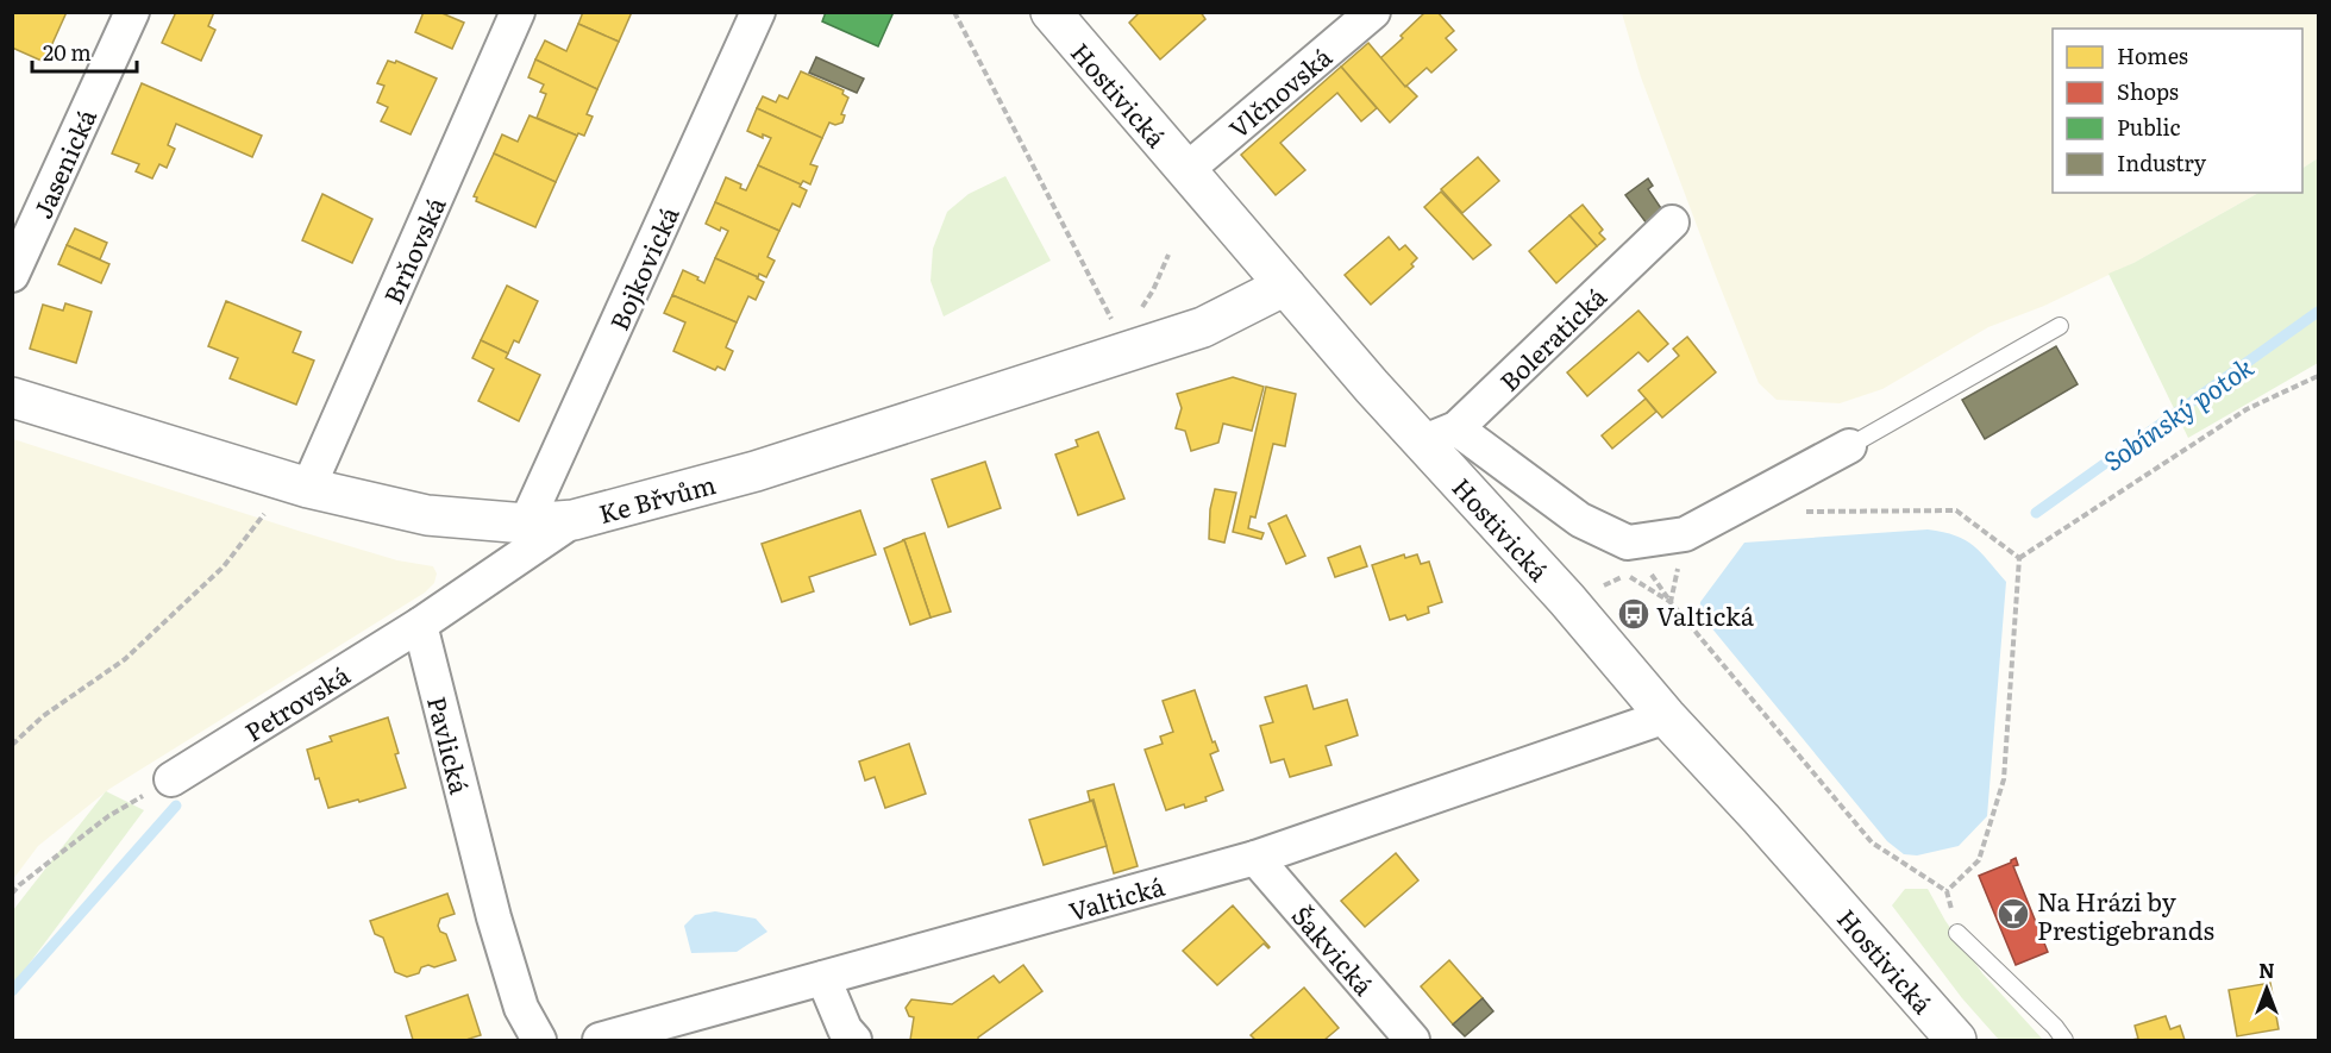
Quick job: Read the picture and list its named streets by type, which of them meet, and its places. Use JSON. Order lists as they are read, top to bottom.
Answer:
{
  "streets": {
    "street": [
      "Vlčnovská",
      "Hostivická",
      "Jasenická",
      "Brňovská",
      "Bojkovická",
      "Boleratická",
      "Ke Břvům",
      "Petrovská",
      "Pavlická",
      "Valtická",
      "Šakvická"
    ]
  },
  "crossings": [
    ["Vlčnovská", "Hostivická"],
    ["Hostivická", "Boleratická"],
    ["Hostivická", "Ke Břvům"],
    ["Hostivická", "Valtická"],
    ["Brňovská", "Ke Břvům"],
    ["Bojkovická", "Ke Břvům"],
    ["Petrovská", "Pavlická"],
    ["Valtická", "Šakvická"]
  ],
  "water": ["Sobínský potok"],
  "places": {
    "bus stop": ["Valtická"],
    "bar": ["Na Hrázi by Prestigebrands"]
  },
  "legend": [
    "Homes",
    "Shops",
    "Public",
    "Industry"
  ],
  "scale_bar": "20 m",
  "north": "top"
}
